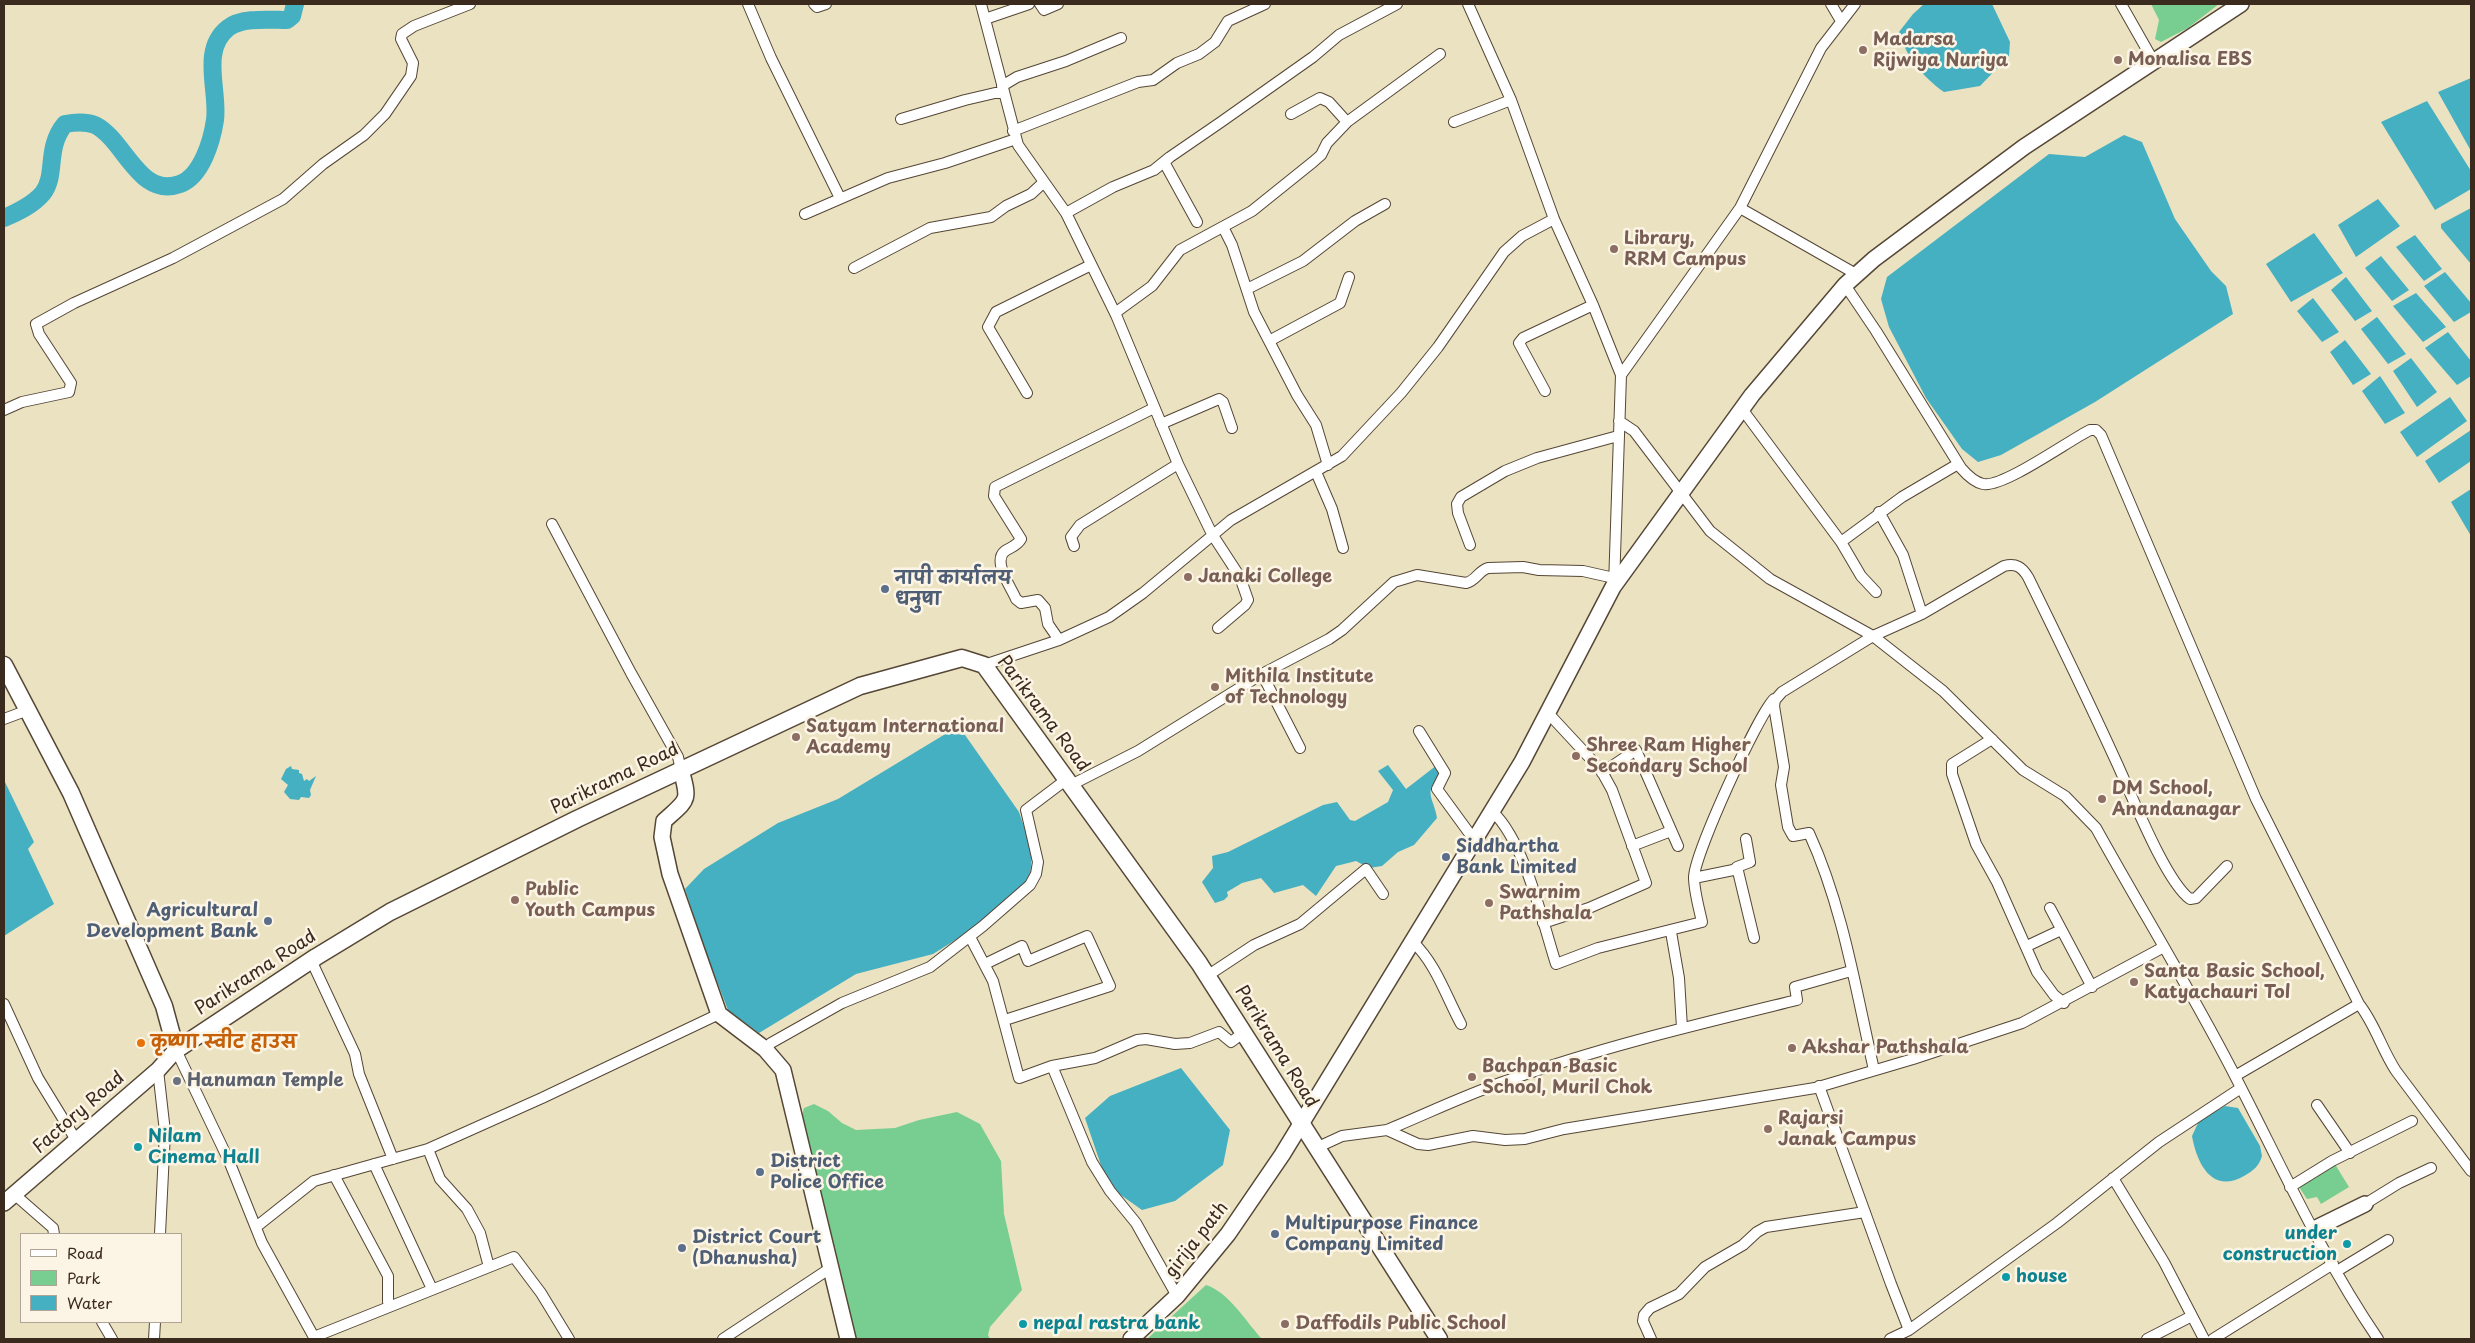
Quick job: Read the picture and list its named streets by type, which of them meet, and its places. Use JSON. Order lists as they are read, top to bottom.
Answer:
{
  "streets": {
    "main road": ["Parikrama Road", "Factory Road", "girija path"]
  },
  "crossings": [
    ["Parikrama Road", "Factory Road"],
    ["Parikrama Road", "girija path"]
  ],
  "places": [
    "Madarsa Rijwiya Nuriya",
    "Monalisa EBS",
    "Library, RRM Campus",
    "Janaki College",
    "नापी कार्यालय धनुषा",
    "Mithila Institute of Technology",
    "Satyam International Academy",
    "Shree Ram Higher Secondary School",
    "DM School, Anandanagar",
    "Siddhartha Bank Limited",
    "Public Youth Campus",
    "Swarnim Pathshala",
    "Agricultural Development Bank",
    "Santa Basic School, Katyachauri Tol",
    "कृष्णा स्वीट हाउस",
    "Akshar Pathshala",
    "Bachpan Basic School, Muril Chok",
    "Hanuman Temple",
    "Rajarsi Janak Campus",
    "Nilam Cinema Hall",
    "District Police Office",
    "Multipurpose Finance Company Limited",
    "under construction",
    "District Court (Dhanusha)",
    "house",
    "nepal rastra bank",
    "Daffodils Public School"
  ],
  "legend": ["Road", "Park", "Water"]
}
